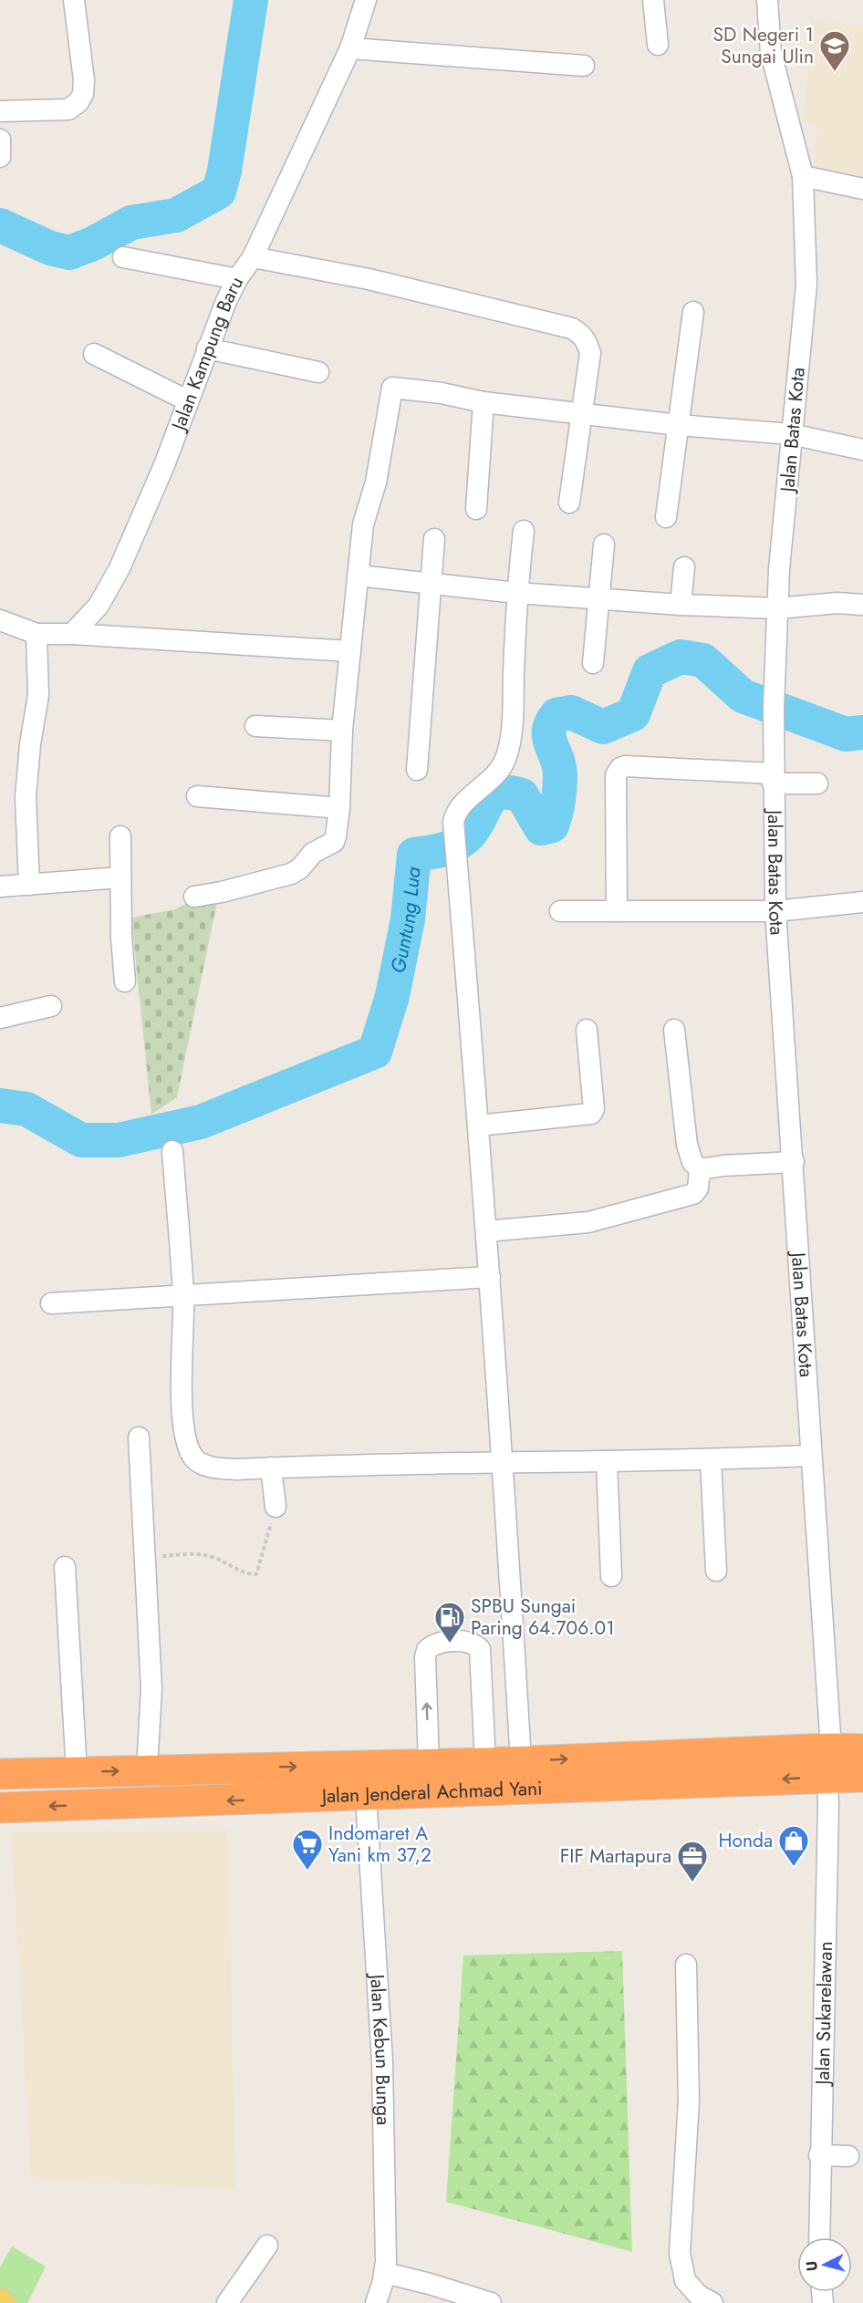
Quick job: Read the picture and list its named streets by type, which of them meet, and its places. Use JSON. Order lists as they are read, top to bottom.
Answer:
{
  "streets": {
    "highway": ["Jalan Jenderal Achmad Yani"],
    "street": [
      "Jalan Kampung Baru",
      "Jalan Batas Kota",
      "Jalan Sukarelawan",
      "Jalan Kebun Bunga"
    ]
  },
  "crossings": [
    ["Jalan Batas Kota", "Jalan Jenderal Achmad Yani"],
    ["Jalan Batas Kota", "Jalan Sukarelawan"],
    ["Jalan Jenderal Achmad Yani", "Jalan Sukarelawan"],
    ["Jalan Jenderal Achmad Yani", "Jalan Kebun Bunga"]
  ],
  "water": ["Guntung Lua"],
  "places": {
    "school or university": ["SD Negeri 1 Sungai Ulin"],
    "fuel station": ["SPBU Sungai Paring 64.706.01"],
    "shop": ["Honda"],
    "supermarket": ["Indomaret A Yani km 37,2"],
    "office": ["FIF Martapura"]
  },
  "north": "left"
}
